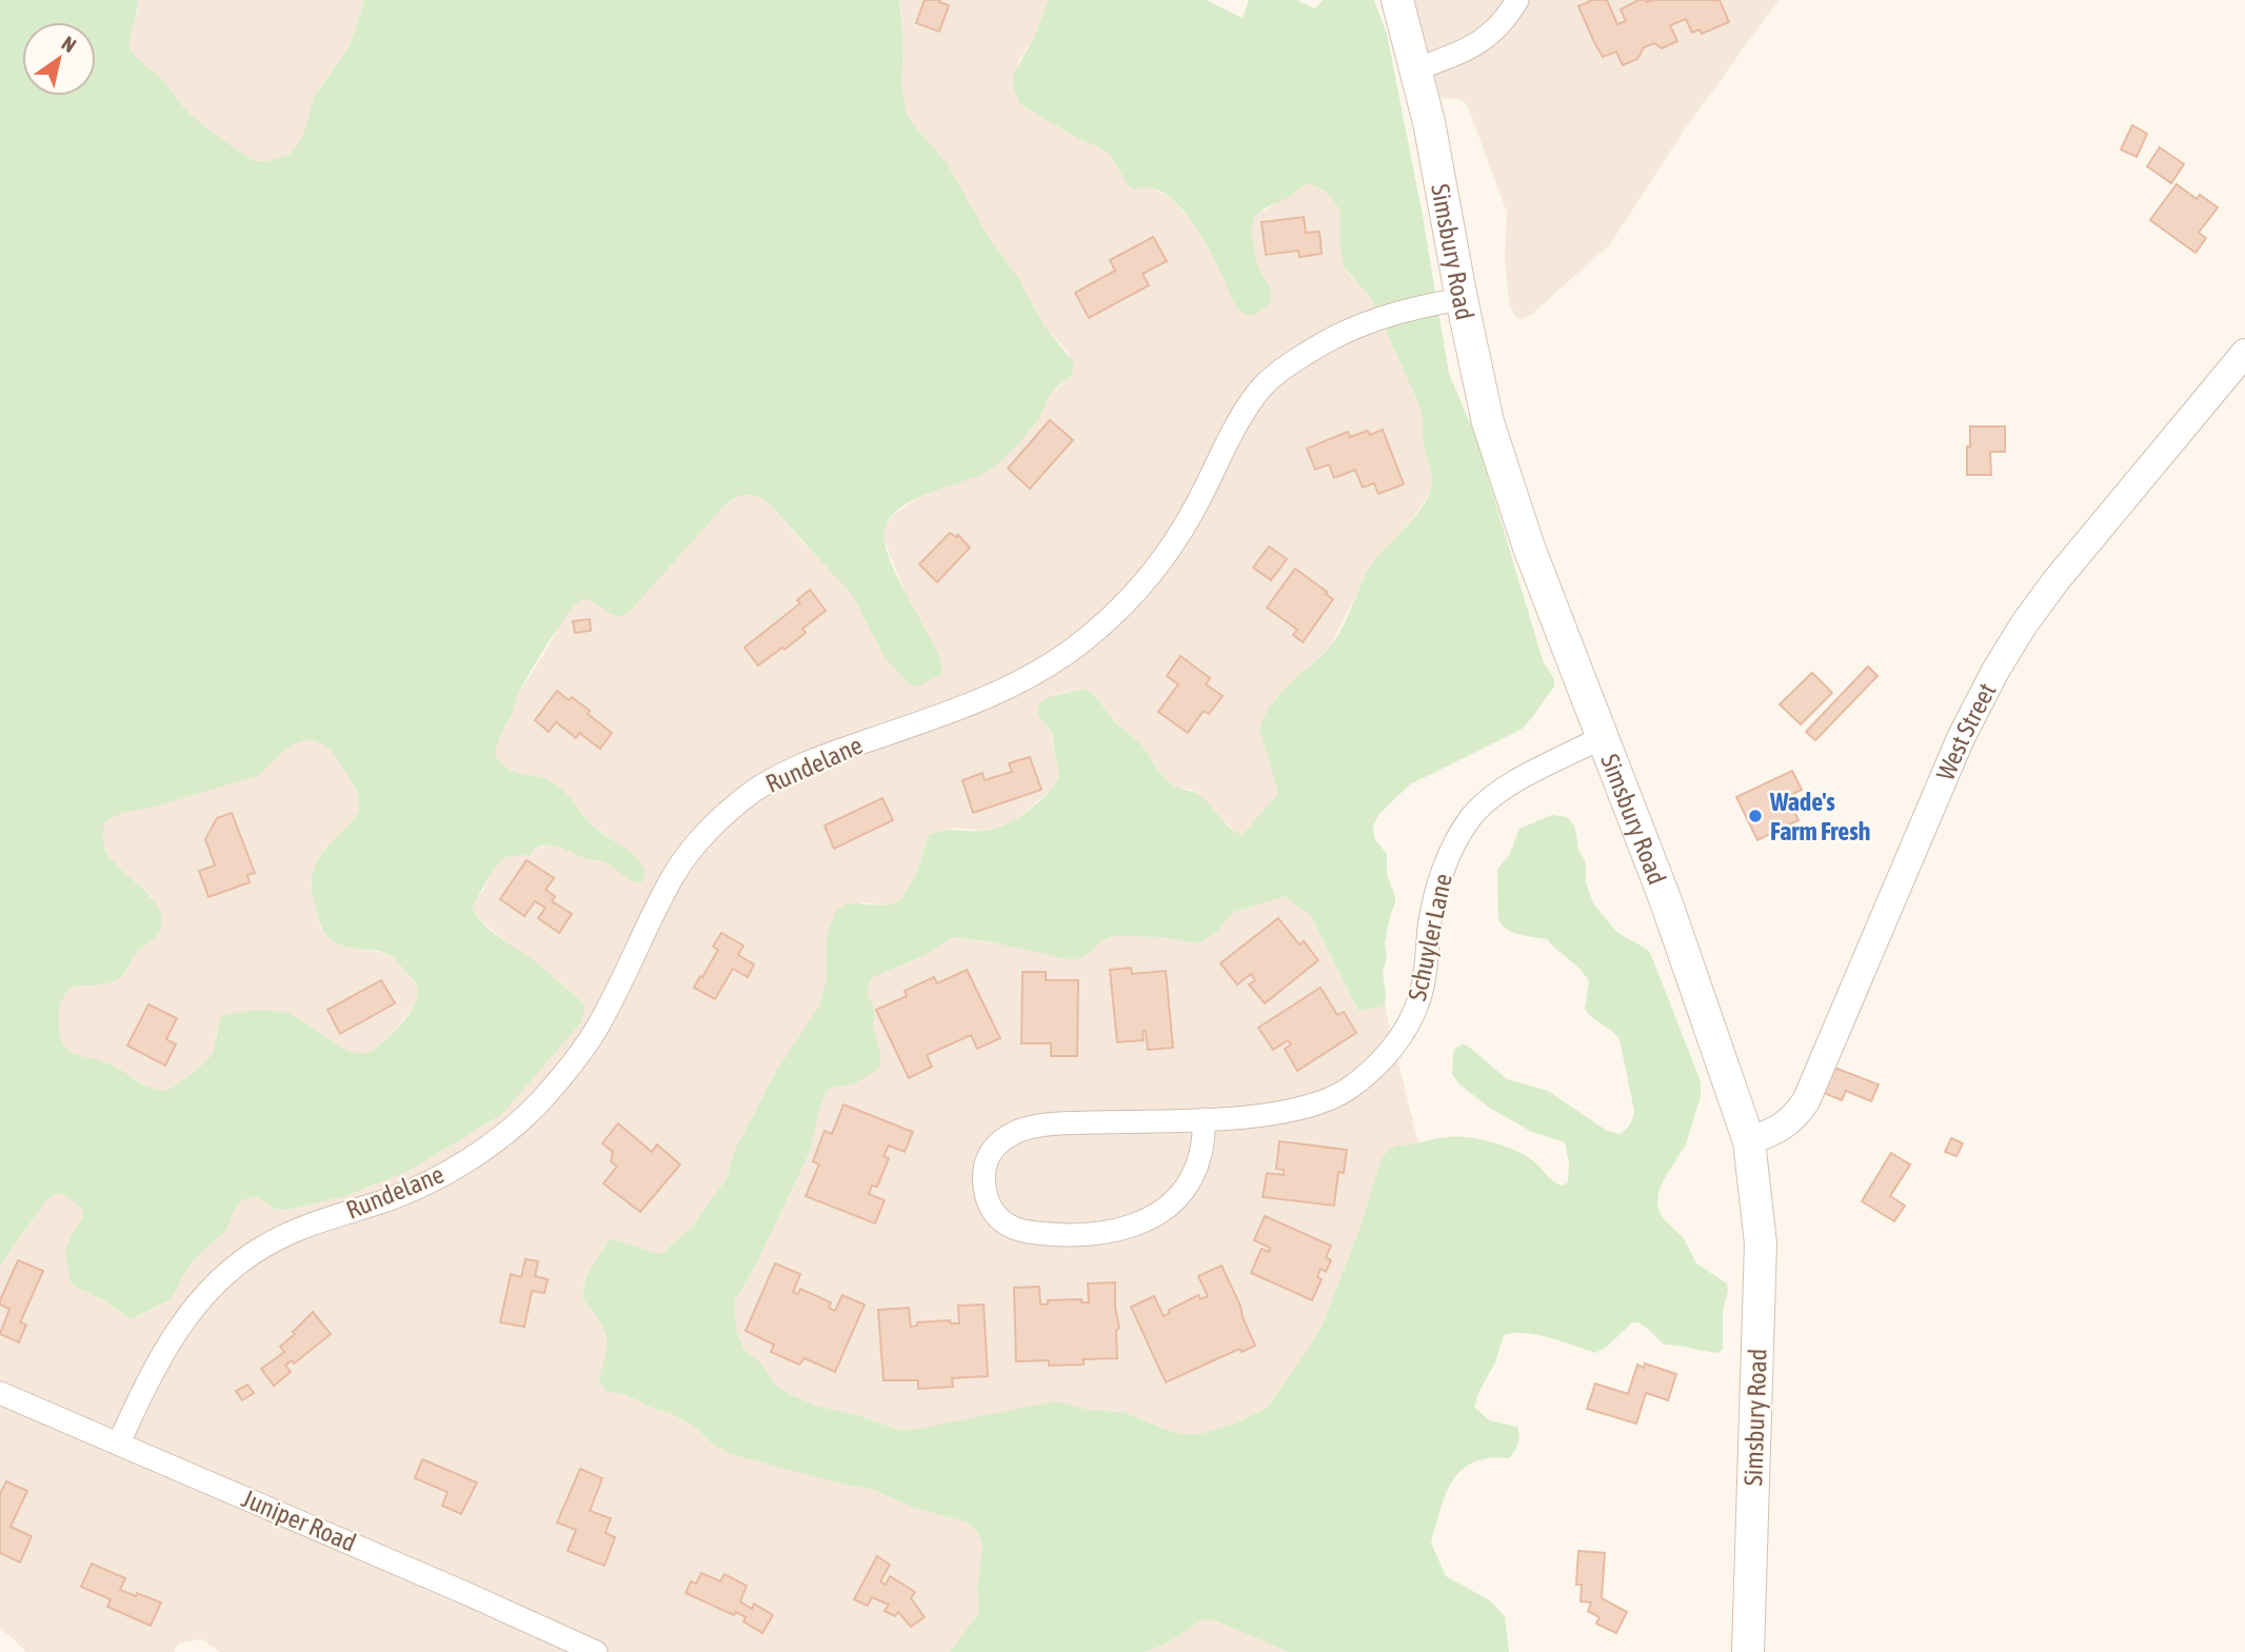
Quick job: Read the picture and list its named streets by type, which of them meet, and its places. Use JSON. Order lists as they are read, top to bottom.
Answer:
{
  "streets": {
    "main road": ["Simsbury Road"],
    "street": [
      "West Street",
      "Rundelane",
      "Schuyler Lane",
      "Juniper Road"
    ]
  },
  "crossings": [
    ["Simsbury Road", "West Street"],
    ["Simsbury Road", "Rundelane"],
    ["Simsbury Road", "Schuyler Lane"],
    ["Rundelane", "Juniper Road"]
  ],
  "places": ["Wade's Farm Fresh"],
  "north": "top right"
}
